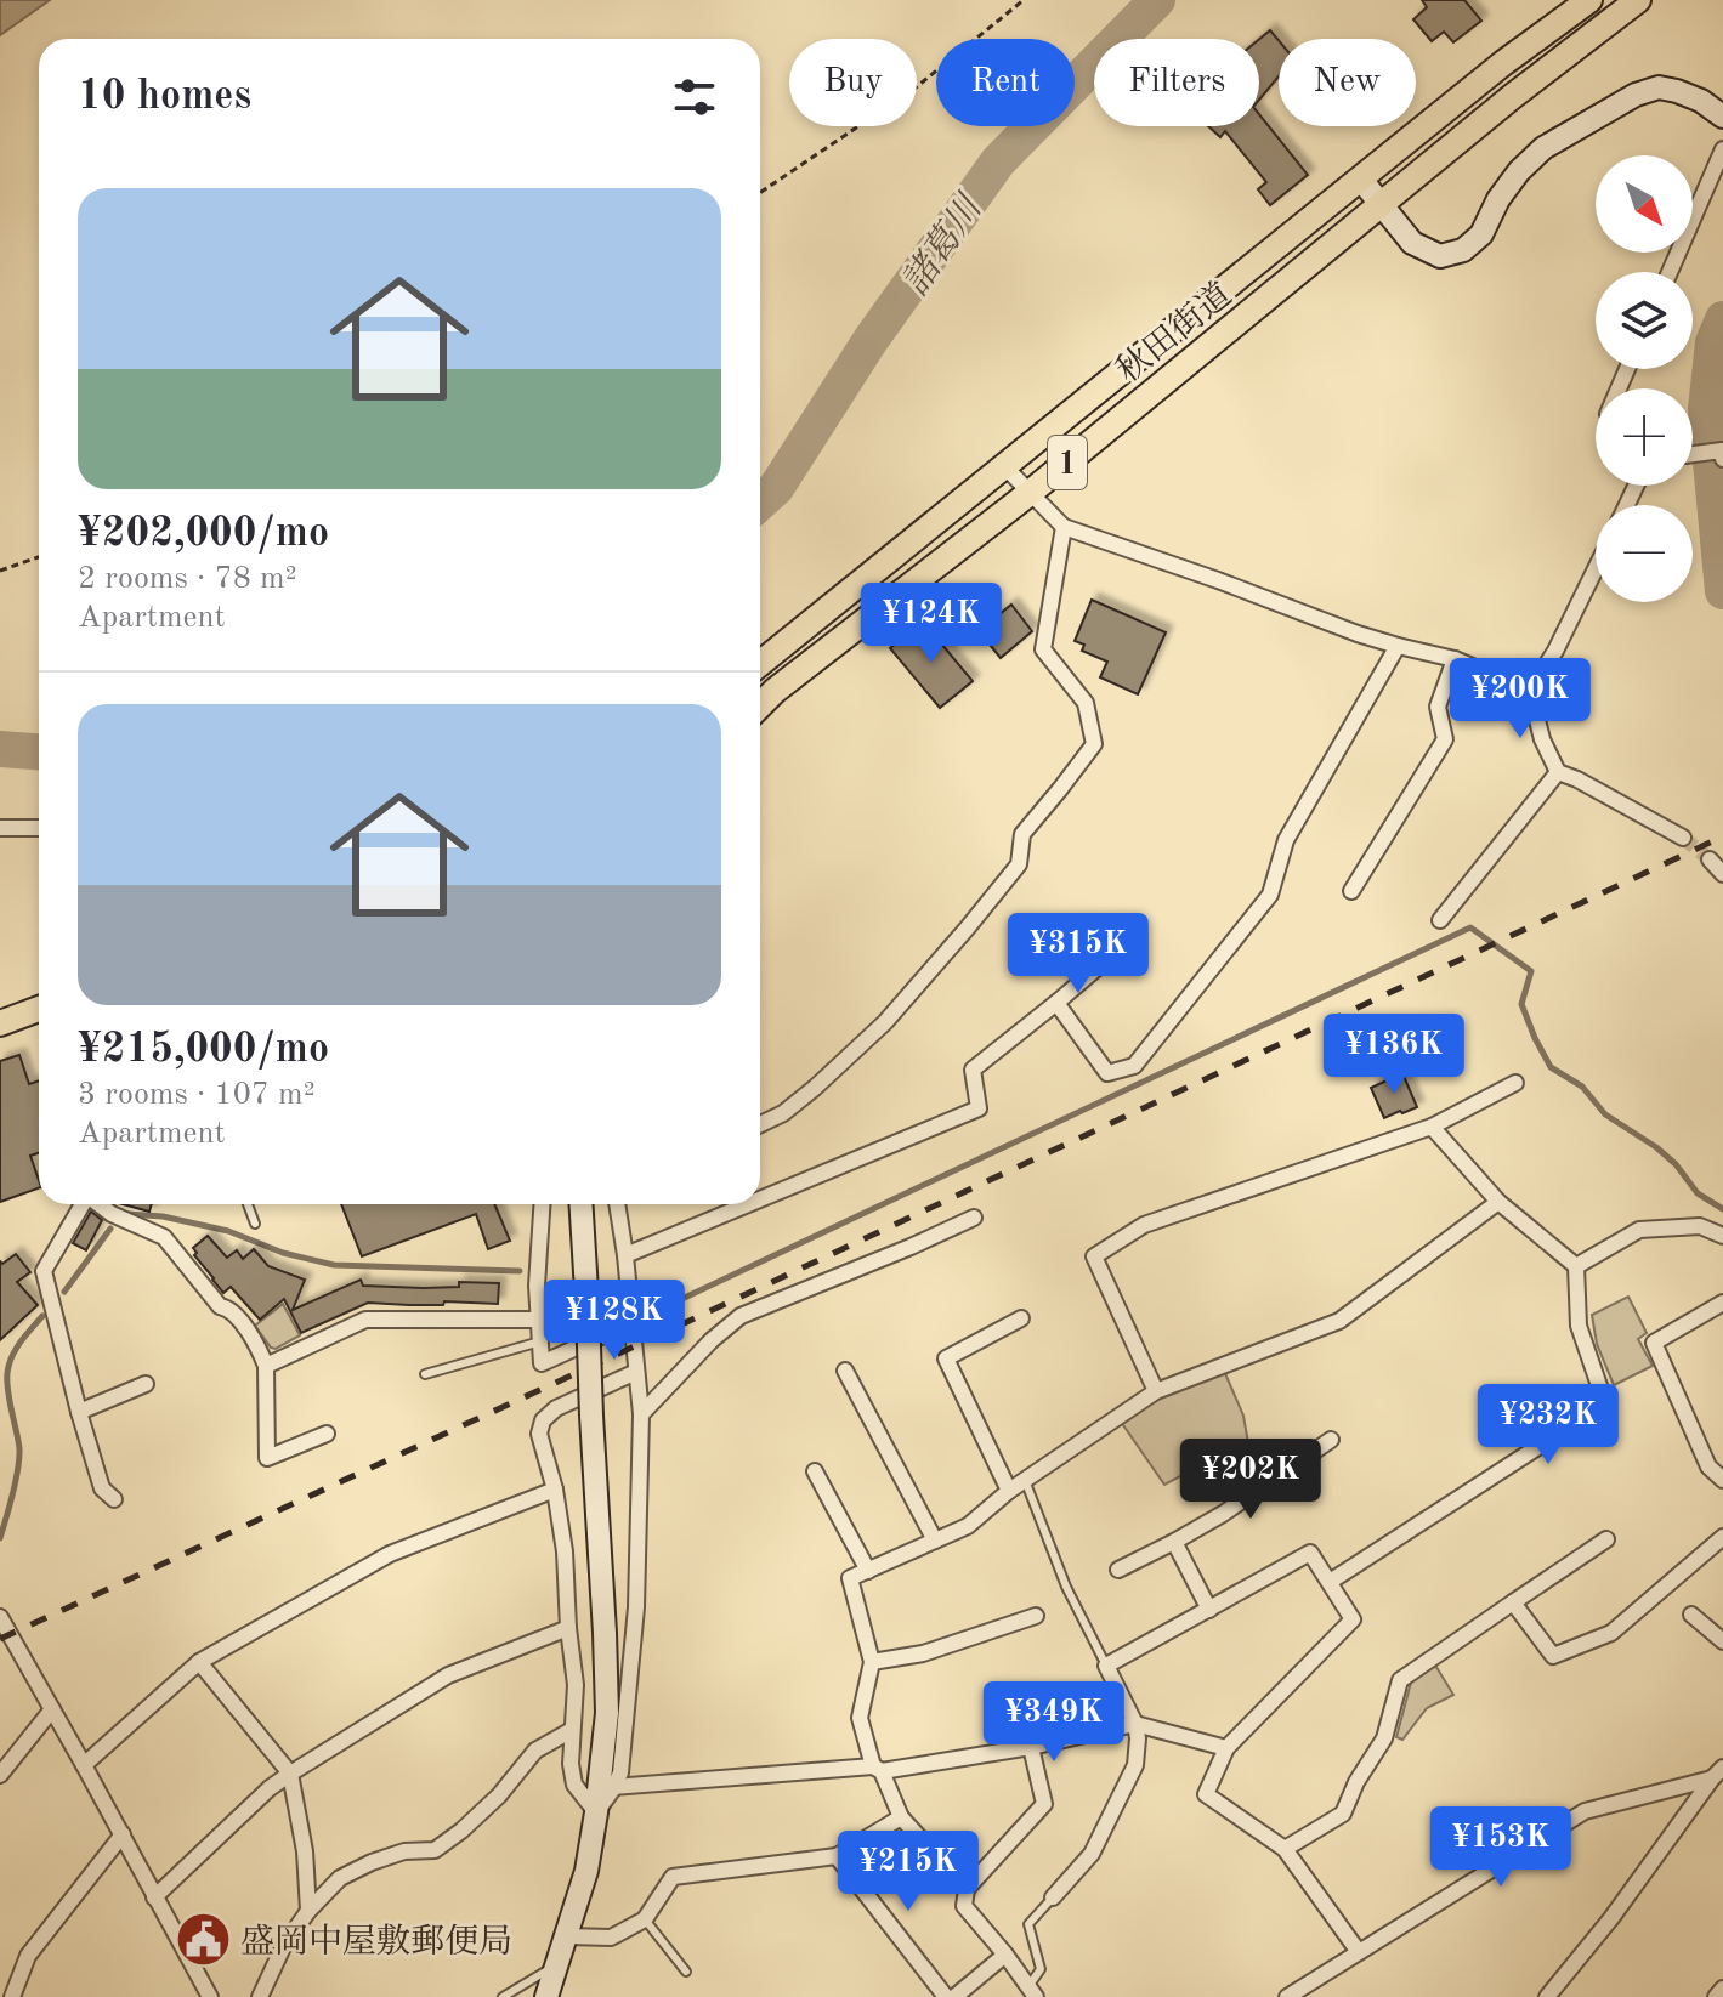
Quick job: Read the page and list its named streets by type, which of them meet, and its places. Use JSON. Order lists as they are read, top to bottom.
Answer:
{
  "streets": {
    "main road": ["秋田街道", "1"]
  },
  "water": ["諸葛川"],
  "places": {
    "public building": ["盛岡中屋敷郵便局"]
  },
  "north": "bottom right",
  "page": {
    "chip": [
      "Buy",
      "Rent",
      "Filters",
      "New"
    ],
    "heading": "10 homes",
    "map_buttons": ["+", "−"],
    "list": [
      {
        "name": "¥202,000/mo",
        "note": "2 rooms · 78 m² · Apartment"
      },
      {
        "name": "¥215,000/mo",
        "note": "3 rooms · 107 m² · Apartment"
      }
    ],
    "price": [
      "¥124K",
      "¥200K",
      "¥315K",
      "¥136K",
      "¥128K",
      "¥232K",
      "¥202K",
      "¥349K",
      "¥153K",
      "¥215K"
    ]
  }
}
